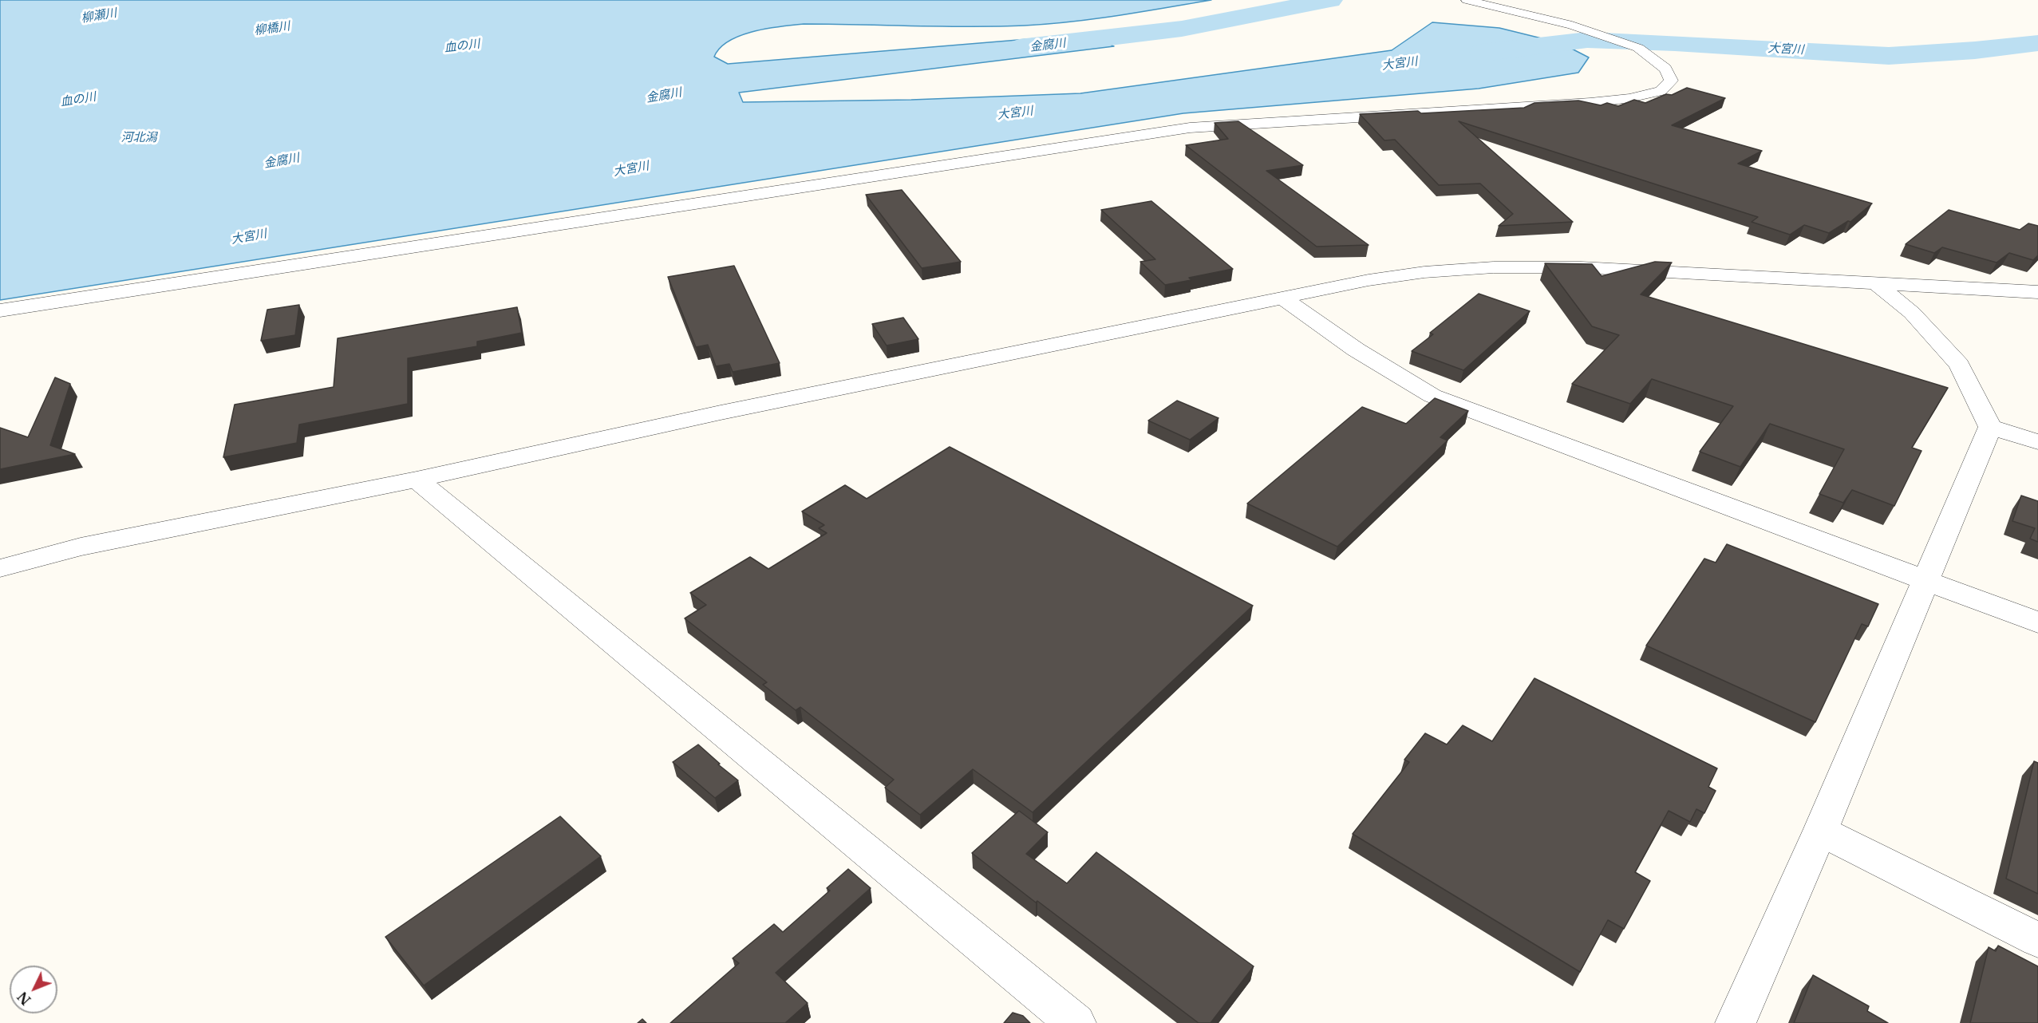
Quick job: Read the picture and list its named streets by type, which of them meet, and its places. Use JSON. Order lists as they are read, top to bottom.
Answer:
{
  "water": [
    "柳瀬川",
    "柳橋川",
    "金腐川",
    "血の川",
    "大宮川",
    "河北潟"
  ],
  "north": "bottom left"
}
